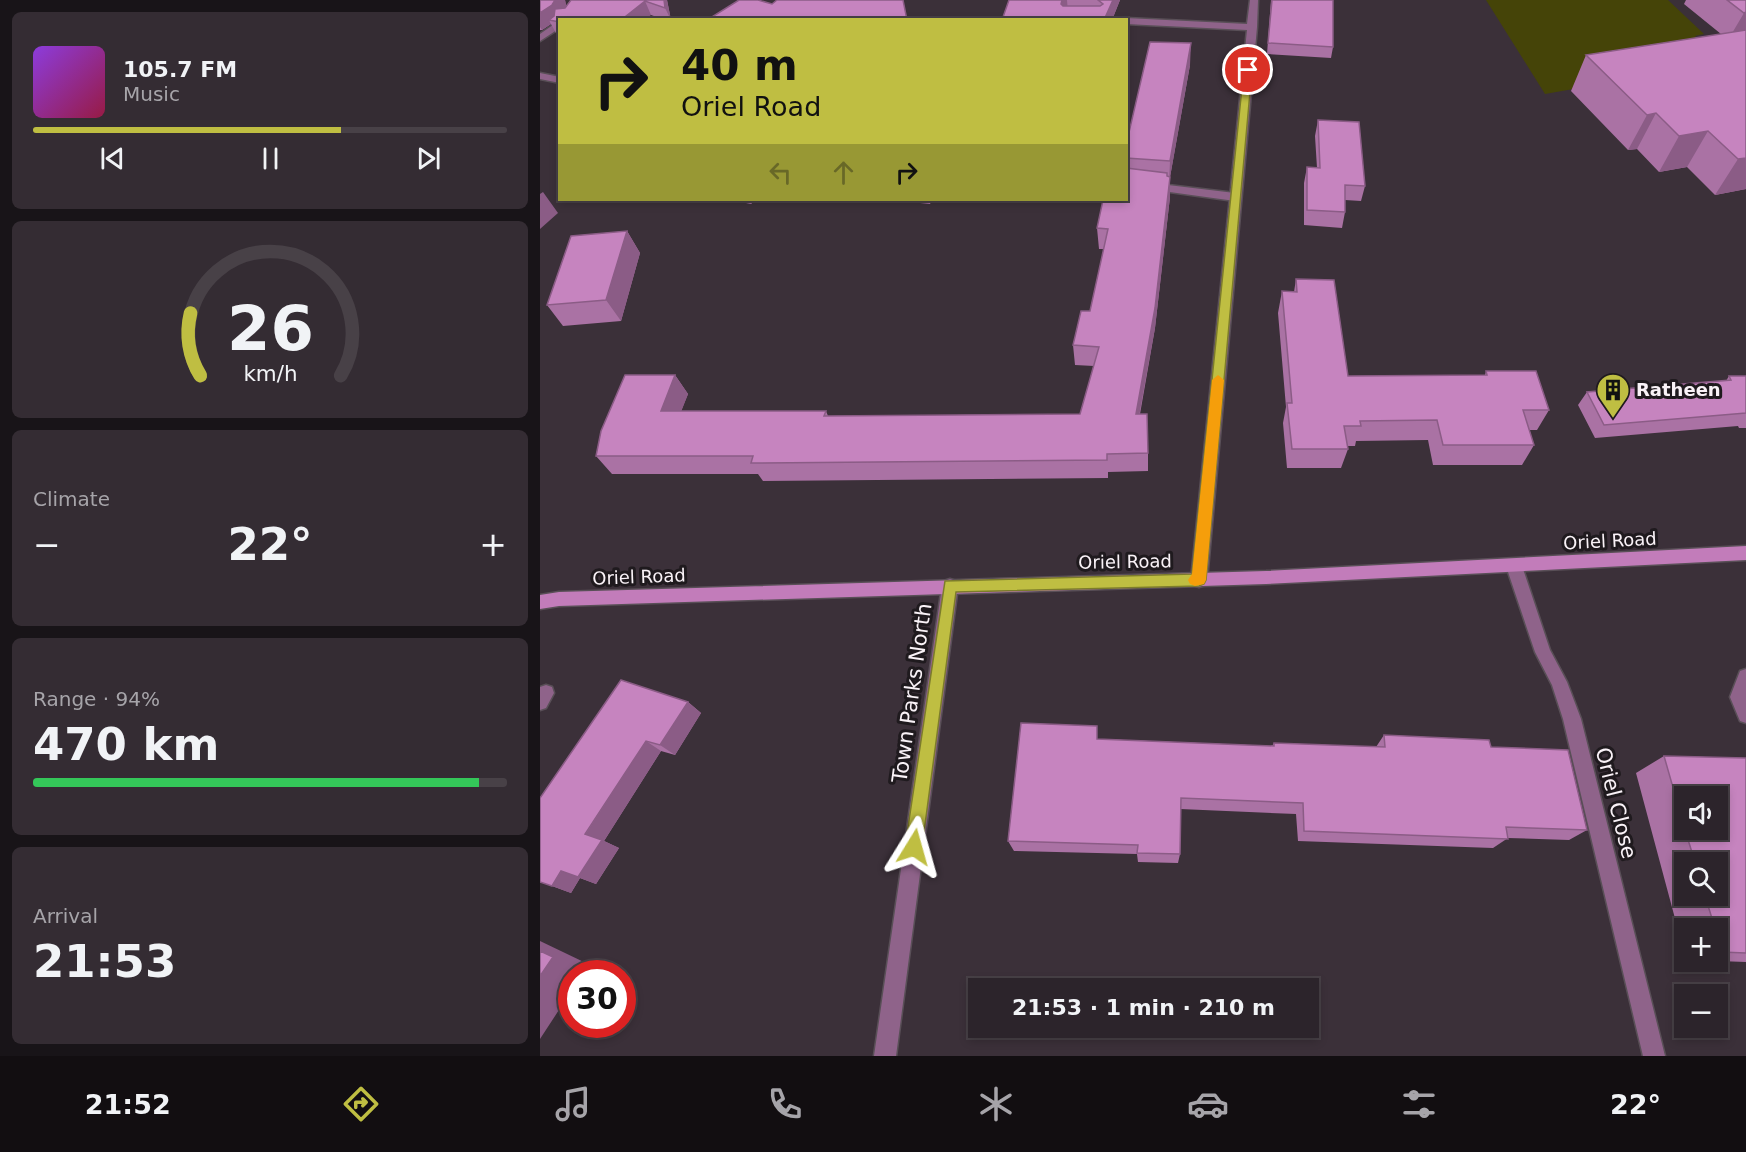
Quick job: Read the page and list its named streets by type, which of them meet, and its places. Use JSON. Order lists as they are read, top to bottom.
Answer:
{
  "streets": {
    "street": ["Oriel Road", "Town Parks North", "Oriel Close"]
  },
  "crossings": [
    ["Oriel Road", "Town Parks North"],
    ["Oriel Road", "Oriel Close"]
  ],
  "places": {
    "building": ["Ratheen"]
  },
  "page": {
    "turn": ["40 m", "Oriel Road"],
    "song": ["105.7 FM", "Music"],
    "tile": [
      "Climate",
      ["Range · 94%", "470 km"],
      ["Arrival", "21:53"]
    ],
    "heat": ["−", "22°", "+"],
    "map_buttons": ["+", "−"],
    "limit": "30",
    "trip": "21:53 · 1 min · 210 m",
    "tabs": ["21:52", "22°"],
    "gauge": ["26", "km/h"]
  }
}
